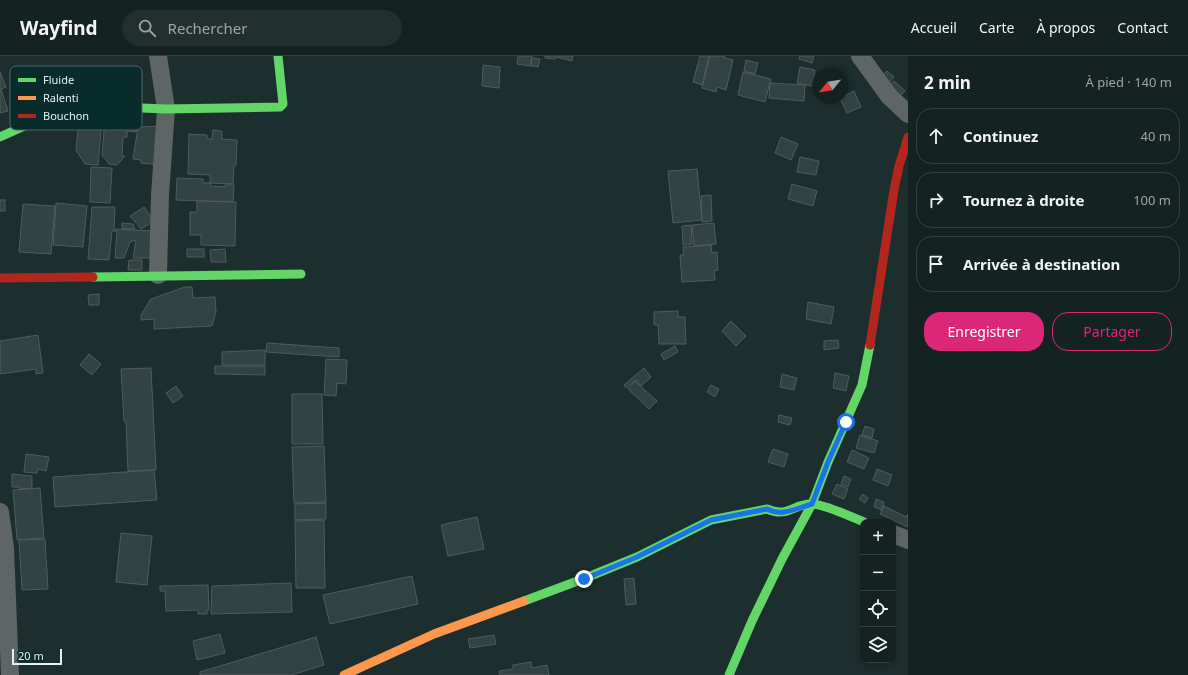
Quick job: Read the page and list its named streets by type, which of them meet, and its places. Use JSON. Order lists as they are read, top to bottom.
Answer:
{
  "legend": ["Fluide", "Ralenti", "Bouchon"],
  "scale_bar": "20 m",
  "north": "bottom left",
  "page": {
    "header": "Wayfind",
    "search": "Rechercher",
    "nav": [
      "Accueil",
      "Carte",
      "À propos",
      "Contact"
    ],
    "heading": ["2 min", "À pied · 140 m"],
    "list": [
      ["Continuez", "40 m"],
      ["Tournez à droite", "100 m"],
      "Arrivée à destination"
    ],
    "buttons": ["Enregistrer", "Partager"],
    "map_buttons": ["+", "−"],
    "scale": "20 m"
  }
}
